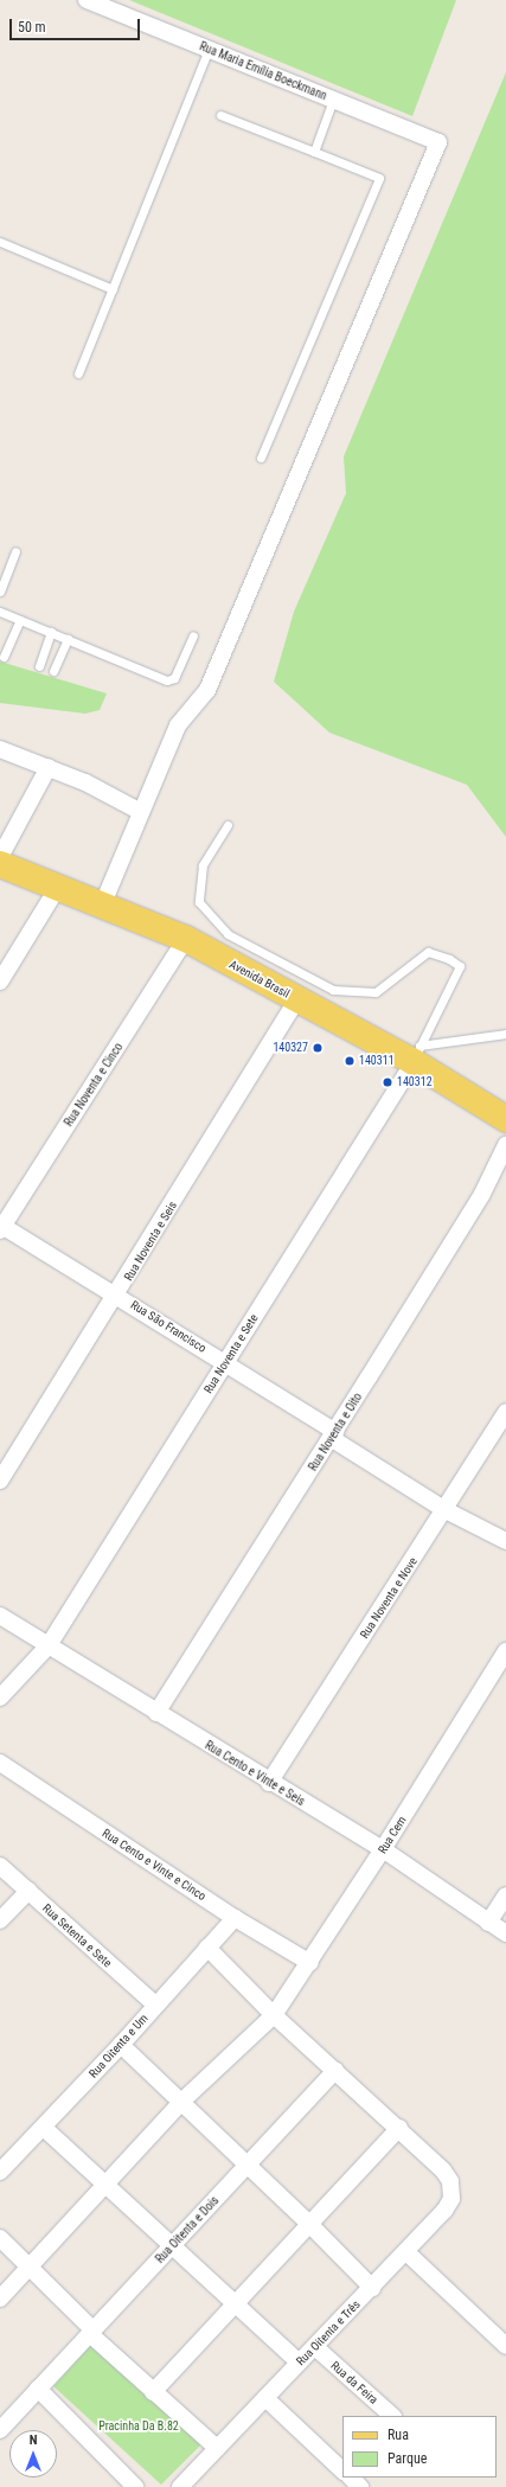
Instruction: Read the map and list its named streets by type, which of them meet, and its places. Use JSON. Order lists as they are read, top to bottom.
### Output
{
  "streets": {
    "main road": ["Avenida Brasil"],
    "street": [
      "Rua Maria Emília Boeckmann",
      "Rua Noventa e Cinco",
      "Rua Noventa e Seis",
      "Rua São Francisco",
      "Rua Noventa e Sete",
      "Rua Noventa e Oito",
      "Rua Noventa e Nove",
      "Rua Cento e Vinte e Seis",
      "Rua Cem",
      "Rua Cento e Vinte e Cinco",
      "Rua Setenta e Sete",
      "Rua Oitenta e Um",
      "Rua Oitenta e Dois",
      "Rua Oitenta e Três",
      "Rua da Feira"
    ]
  },
  "crossings": [
    ["Avenida Brasil", "Rua Noventa e Cinco"],
    ["Avenida Brasil", "Rua Noventa e Seis"],
    ["Avenida Brasil", "Rua Noventa e Sete"],
    ["Rua Noventa e Cinco", "Rua São Francisco"],
    ["Rua Noventa e Seis", "Rua São Francisco"],
    ["Rua São Francisco", "Rua Noventa e Sete"],
    ["Rua São Francisco", "Rua Noventa e Oito"],
    ["Rua São Francisco", "Rua Noventa e Nove"],
    ["Rua Noventa e Sete", "Rua Cento e Vinte e Seis"],
    ["Rua Noventa e Oito", "Rua Cento e Vinte e Seis"],
    ["Rua Noventa e Nove", "Rua Cento e Vinte e Seis"],
    ["Rua Cento e Vinte e Seis", "Rua Cem"],
    ["Rua Cem", "Rua Cento e Vinte e Cinco"],
    ["Rua Cento e Vinte e Cinco", "Rua Oitenta e Um"],
    ["Rua Setenta e Sete", "Rua Oitenta e Um"],
    ["Rua Oitenta e Três", "Rua da Feira"]
  ],
  "parks": ["Pracinha Da B.82"],
  "places": ["140327", "140311", "140312"],
  "legend": ["Rua", "Parque"],
  "scale_bar": "50 m",
  "north": "top"
}
